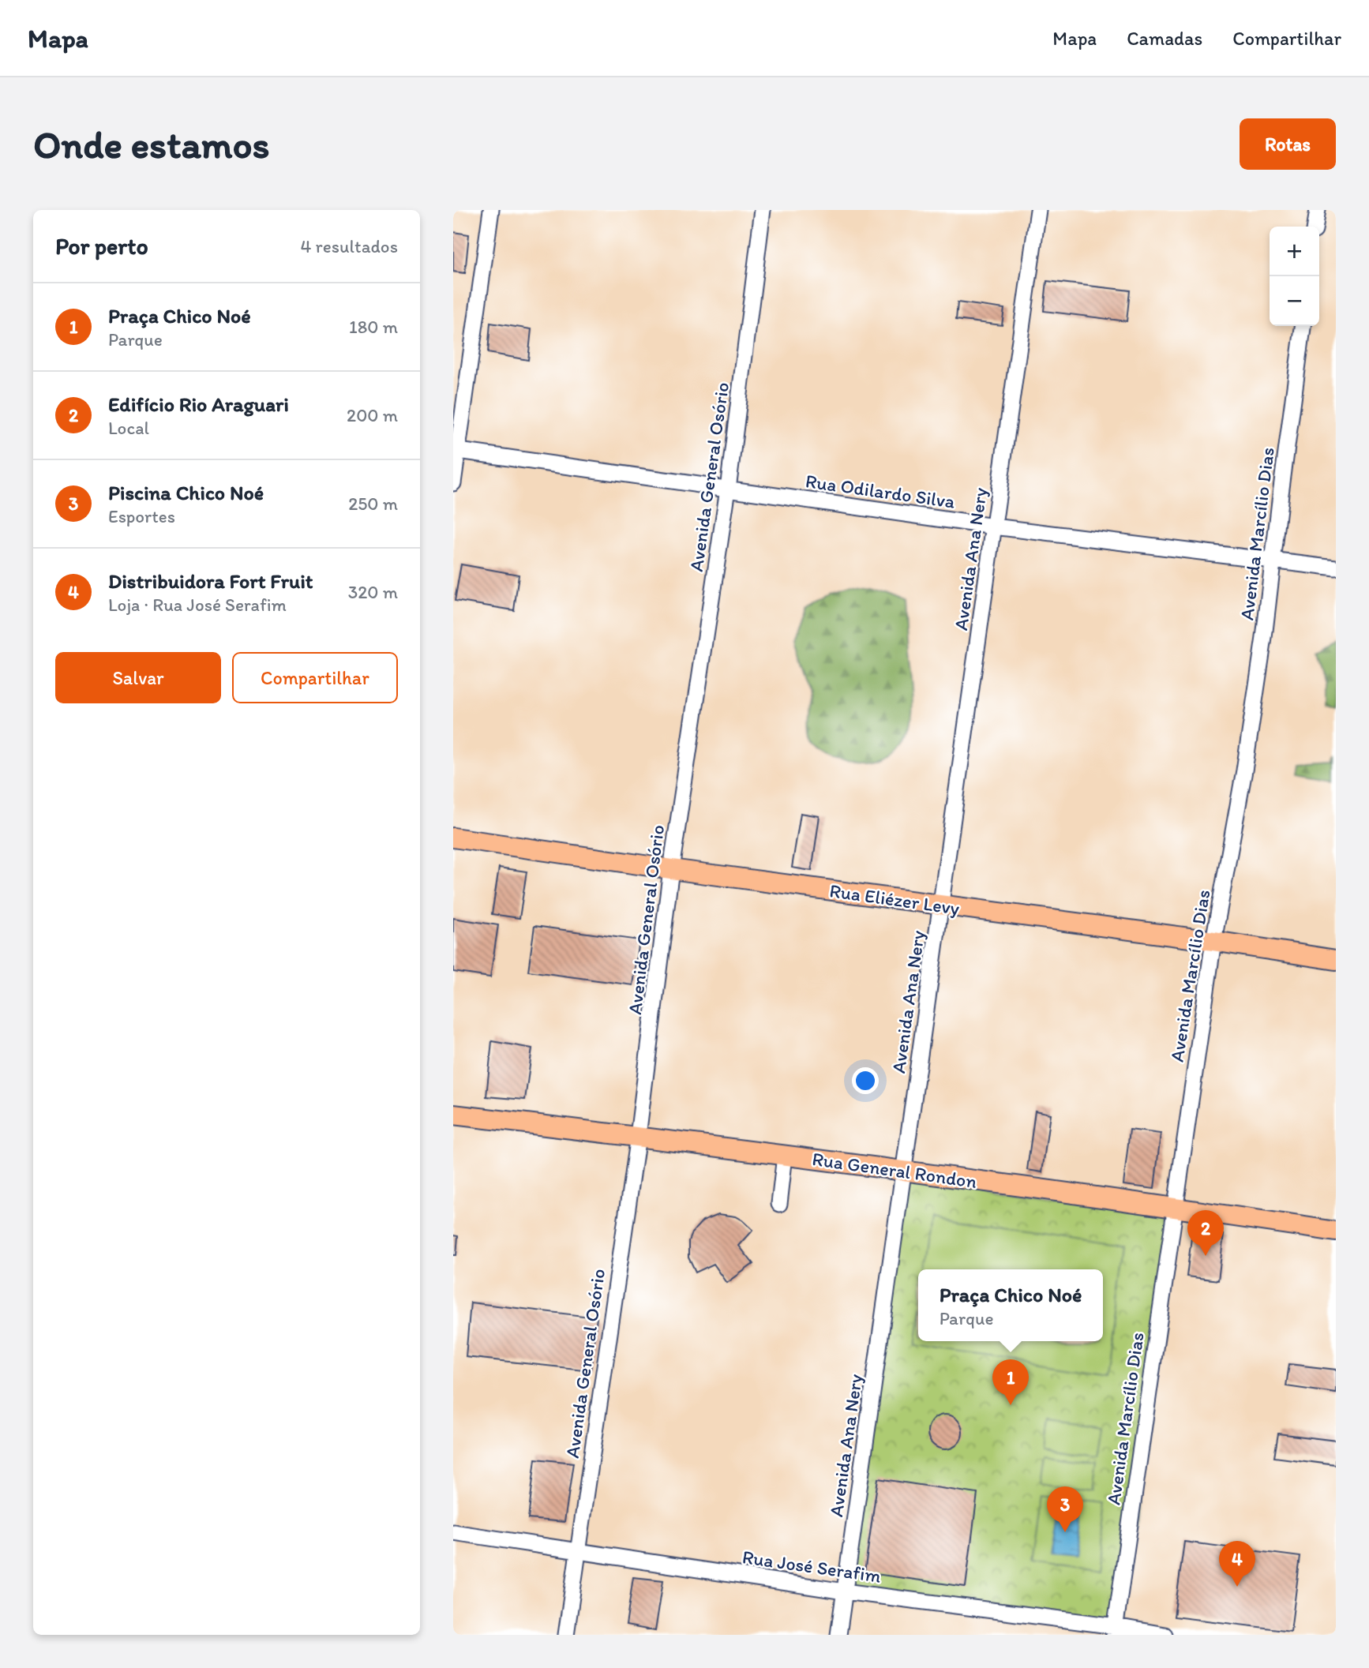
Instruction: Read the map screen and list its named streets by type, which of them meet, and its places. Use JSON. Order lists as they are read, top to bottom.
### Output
{
  "streets": {
    "main road": ["Rua Eliézer Levy", "Rua General Rondon"],
    "street": [
      "Avenida General Osório",
      "Rua Odilardo Silva",
      "Avenida Marcílio Dias",
      "Avenida Ana Nery",
      "Rua José Serafim"
    ]
  },
  "crossings": [
    ["Avenida General Osório", "Rua Odilardo Silva"],
    ["Avenida General Osório", "Rua Eliézer Levy"],
    ["Avenida General Osório", "Rua General Rondon"],
    ["Avenida General Osório", "Rua José Serafim"],
    ["Rua Odilardo Silva", "Avenida Marcílio Dias"],
    ["Rua Odilardo Silva", "Avenida Ana Nery"],
    ["Avenida Marcílio Dias", "Rua Eliézer Levy"],
    ["Avenida Marcílio Dias", "Rua General Rondon"],
    ["Avenida Marcílio Dias", "Rua José Serafim"],
    ["Avenida Ana Nery", "Rua Eliézer Levy"],
    ["Avenida Ana Nery", "Rua General Rondon"],
    ["Avenida Ana Nery", "Rua José Serafim"]
  ],
  "page": {
    "header": "Mapa",
    "nav": ["Mapa", "Camadas", "Compartilhar"],
    "buttons": [
      "Rotas",
      ["Salvar", "Compartilhar"]
    ],
    "title": "Onde estamos",
    "heading": ["Por perto", "4 resultados"],
    "map_buttons": ["+", "−"],
    "list": [
      {
        "mark": "1",
        "name": "Praça Chico Noé",
        "note": "Parque",
        "value": "180 m"
      },
      {
        "mark": "2",
        "name": "Edifício Rio Araguari",
        "note": "Local",
        "value": "200 m"
      },
      {
        "mark": "3",
        "name": "Piscina Chico Noé",
        "note": "Esportes",
        "value": "250 m"
      },
      {
        "mark": "4",
        "name": "Distribuidora Fort Fruit",
        "note": "Loja · Rua José Serafim",
        "value": "320 m"
      }
    ],
    "pins": [
      "2",
      "1",
      "3",
      "4"
    ],
    "popup": ["Praça Chico Noé", "Parque"]
  }
}
